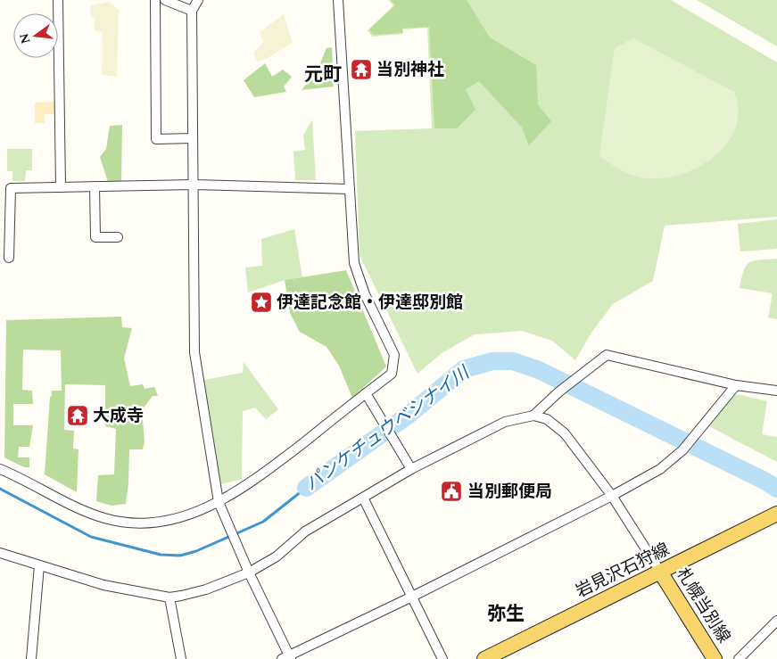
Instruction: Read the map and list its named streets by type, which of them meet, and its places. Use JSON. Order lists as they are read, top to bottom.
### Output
{
  "streets": {
    "main road": ["岩見沢石狩線", "札幌当別線"]
  },
  "crossings": [
    ["岩見沢石狩線", "札幌当別線"]
  ],
  "districts": ["元町", "弥生"],
  "water": ["パンケチュウベシナイ川"],
  "places": {
    "temple": ["当別神社", "大成寺"],
    "place": ["伊達記念館・伊達邸別館"],
    "public building": ["当別郵便局"]
  },
  "north": "left"
}
